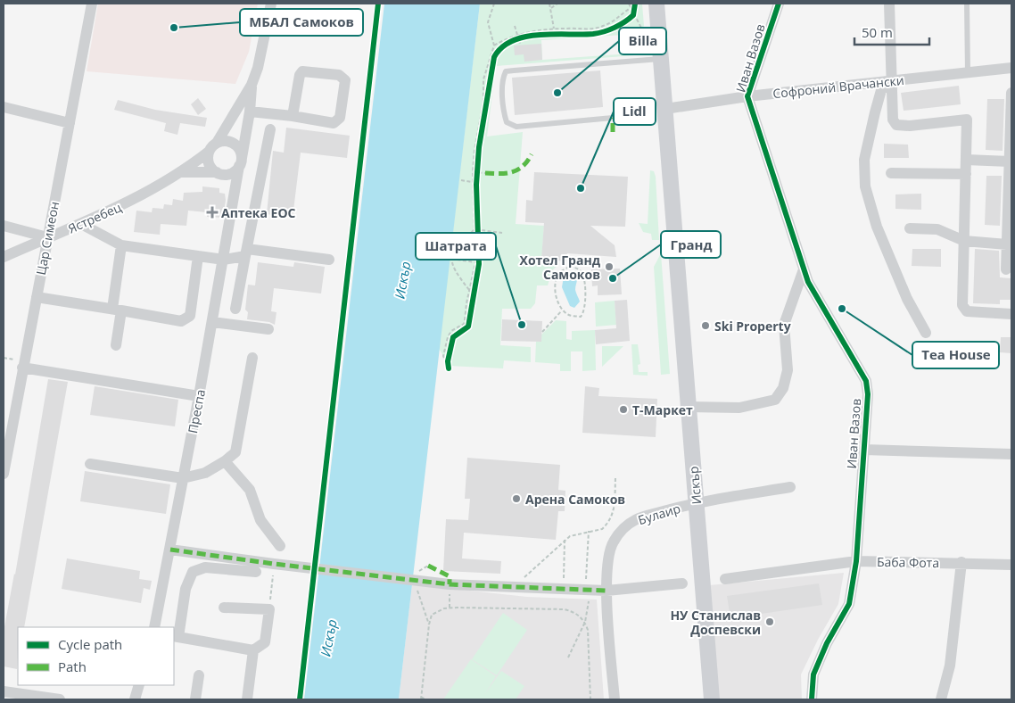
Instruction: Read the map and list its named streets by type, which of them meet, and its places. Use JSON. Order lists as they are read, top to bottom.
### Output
{
  "streets": {
    "main road": ["Искър"],
    "street": [
      "Иван Вазов",
      "Софроний Врачански",
      "Ястребец",
      "Цар Симеон",
      "Преспа",
      "Булаир",
      "Баба Фота"
    ]
  },
  "crossings": [
    ["Иван Вазов", "Софроний Врачански"],
    ["Иван Вазов", "Баба Фота"],
    ["Софроний Врачански", "Искър"],
    ["Ястребец", "Цар Симеон"],
    ["Ястребец", "Преспа"],
    ["Искър", "Булаир"]
  ],
  "water": ["Искър"],
  "places": {
    "other": [
      "МБАЛ Самоков",
      "Billa",
      "Lidl",
      "Хотел Гранд Самоков",
      "Гранд",
      "Tea House",
      "Шатрата",
      "Ski Property",
      "Т-Маркет",
      "Арена Самоков",
      "НУ Станислав Доспевски"
    ],
    "health": ["Аптека ЕОС"]
  },
  "legend": ["Cycle path", "Path"],
  "scale_bar": "50 m"
}
